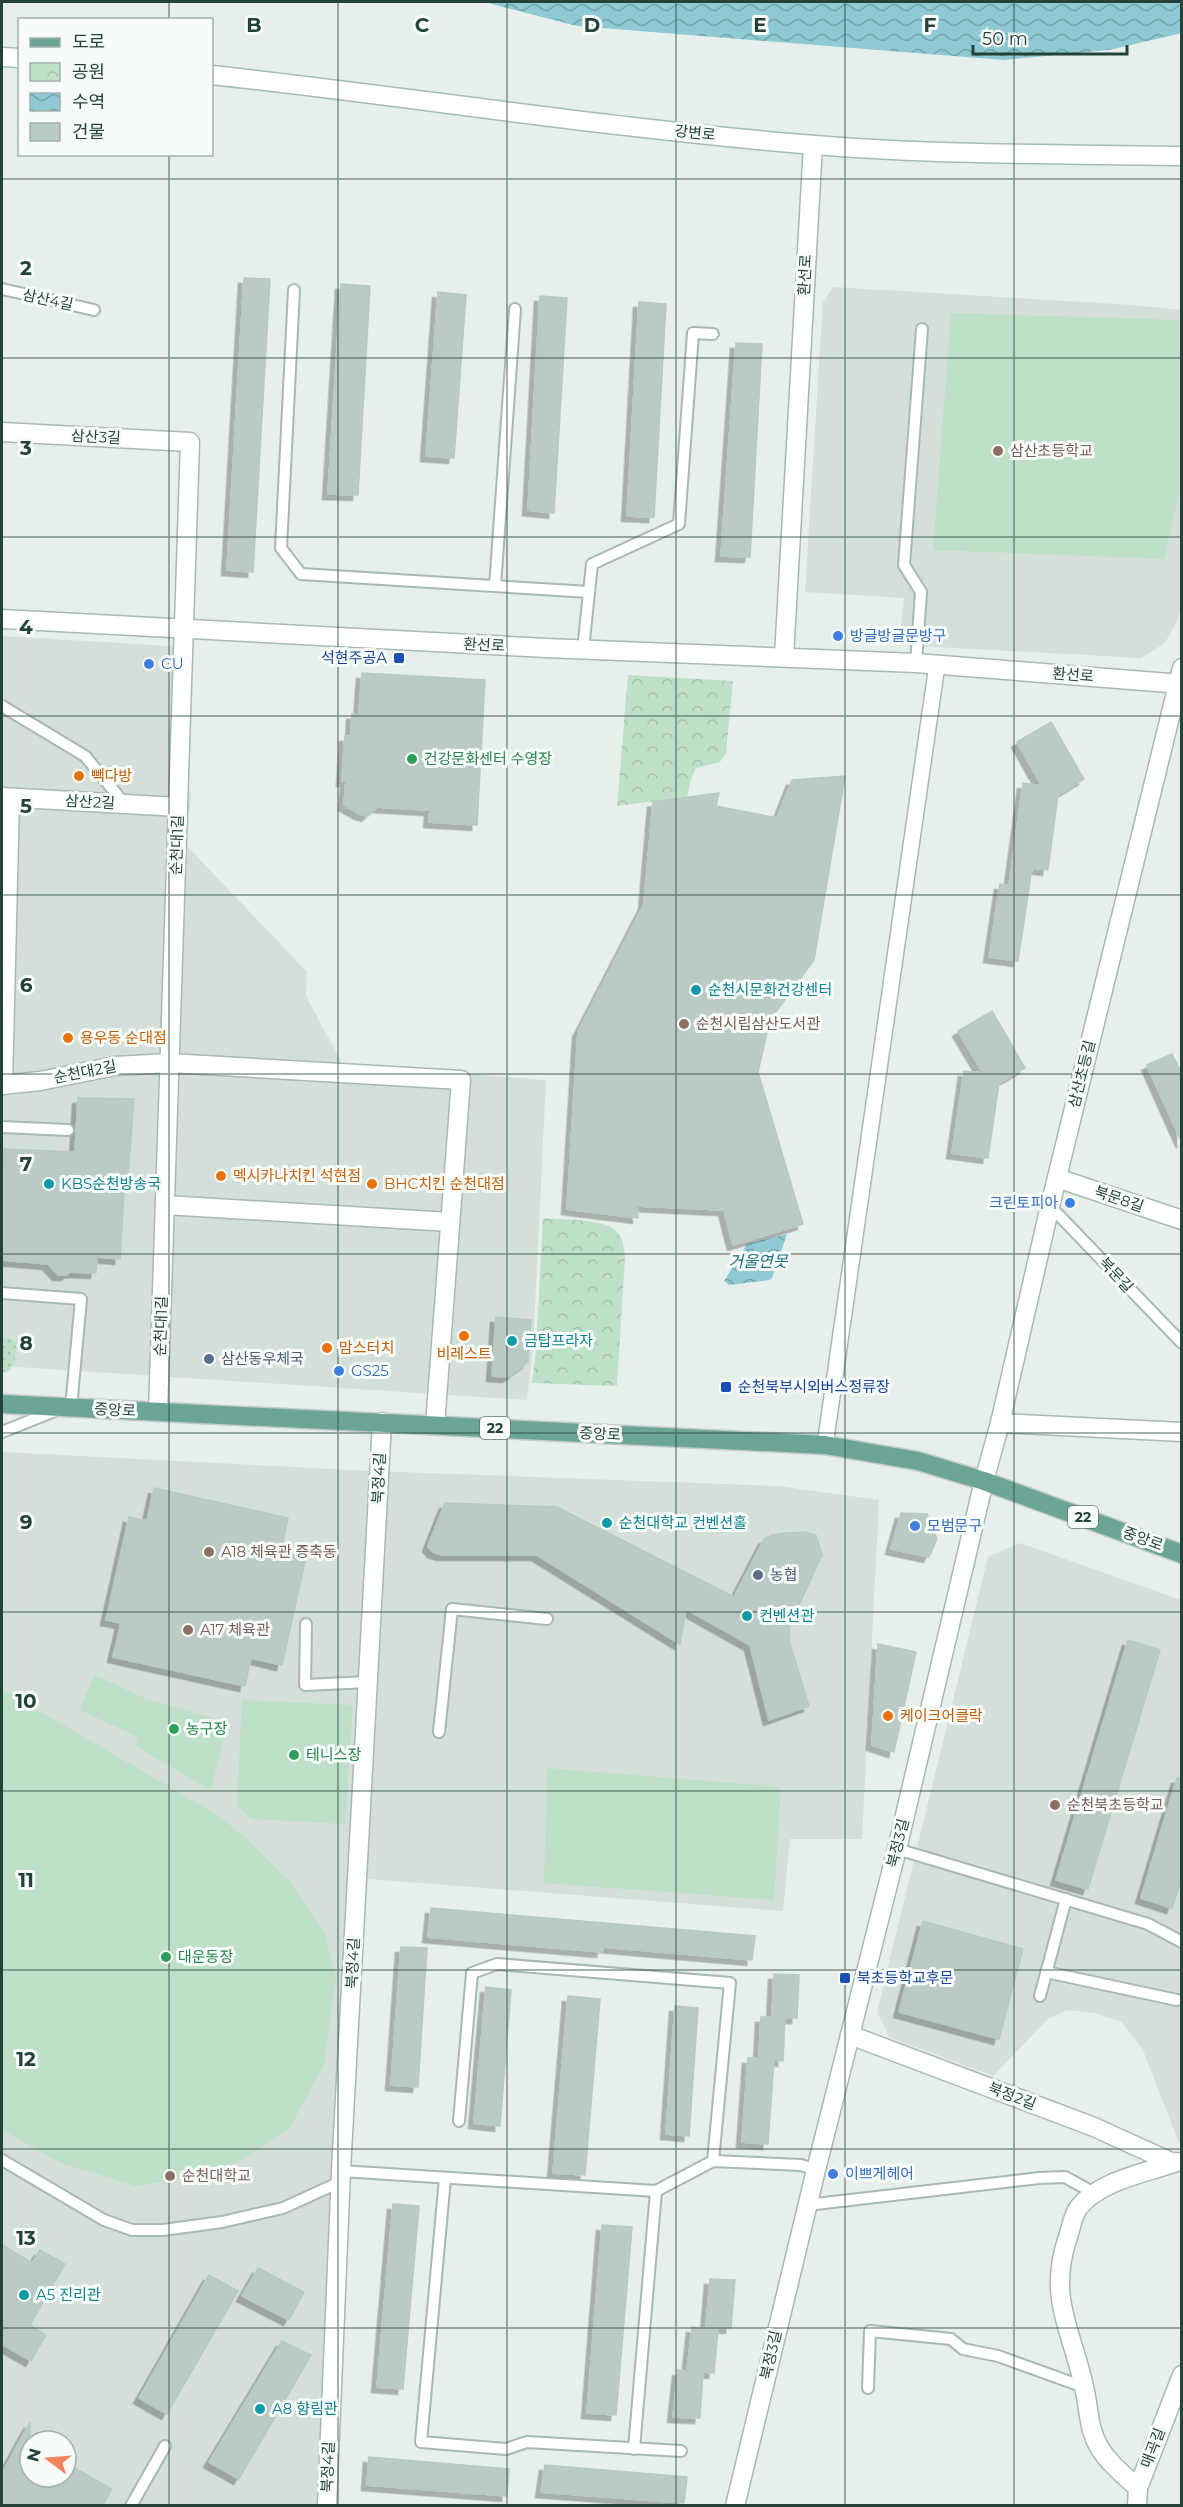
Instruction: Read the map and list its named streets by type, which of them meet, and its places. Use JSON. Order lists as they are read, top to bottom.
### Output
{
  "streets": {
    "main road": ["중앙로", "22"],
    "street": [
      "강변로",
      "환선로",
      "삼산3길",
      "삼산2길",
      "순천대1길",
      "순천대2길",
      "삼산초등길",
      "북문8길",
      "북정4길",
      "북정3길",
      "북정2길",
      "매곡길"
    ],
    "lane": ["삼산4길", "북문길"]
  },
  "crossings": [
    ["강변로", "환선로"],
    ["환선로", "삼산3길"],
    ["환선로", "순천대1길"],
    ["환선로", "삼산초등길"],
    ["삼산3길", "순천대1길"],
    ["삼산2길", "순천대1길"],
    ["순천대1길", "순천대2길"],
    ["순천대1길", "중앙로"],
    ["삼산초등길", "북문8길"],
    ["삼산초등길", "북문길"],
    ["삼산초등길", "중앙로"],
    ["삼산초등길", "북정3길"],
    ["중앙로", "북정4길"],
    ["중앙로", "북정3길"],
    ["북정3길", "북정2길"],
    ["북정2길", "매곡길"]
  ],
  "water": ["거울연못"],
  "places": {
    "other": [
      "삼산초등학교",
      "방글방글문방구",
      "CU",
      "건강문화센터 수영장",
      "빽다방",
      "순천시문화건강센터",
      "순천시립삼산도서관",
      "용우동 순대점",
      "멕시카나치킨 석현점",
      "KBS순천방송국",
      "BHC치킨 순천대점",
      "크린토피아",
      "비레스트",
      "금탑프라자",
      "맘스터치",
      "삼산동우체국",
      "GS25",
      "순천대학교 컨벤션홀",
      "모범문구",
      "A18 체육관 증축동",
      "농협",
      "컨벤션관",
      "A17 체육관",
      "케이크어클락",
      "농구장",
      "테니스장",
      "순천북초등학교",
      "대운동장",
      "이쁘게헤어",
      "순천대학교",
      "A5 진리관",
      "A8 향림관"
    ],
    "transit": ["석현주공A", "순천북부시외버스정류장", "북초등학교후문"]
  },
  "legend": [
    "도로",
    "공원",
    "수역",
    "건물"
  ],
  "scale_bar": "50 m",
  "north": "left",
  "grid": {
    "columns": [
      "B",
      "C",
      "D",
      "E",
      "F"
    ],
    "rows": [
      "2",
      "3",
      "4",
      "5",
      "6",
      "7",
      "8",
      "9",
      "10",
      "11",
      "12",
      "13"
    ]
  }
}
